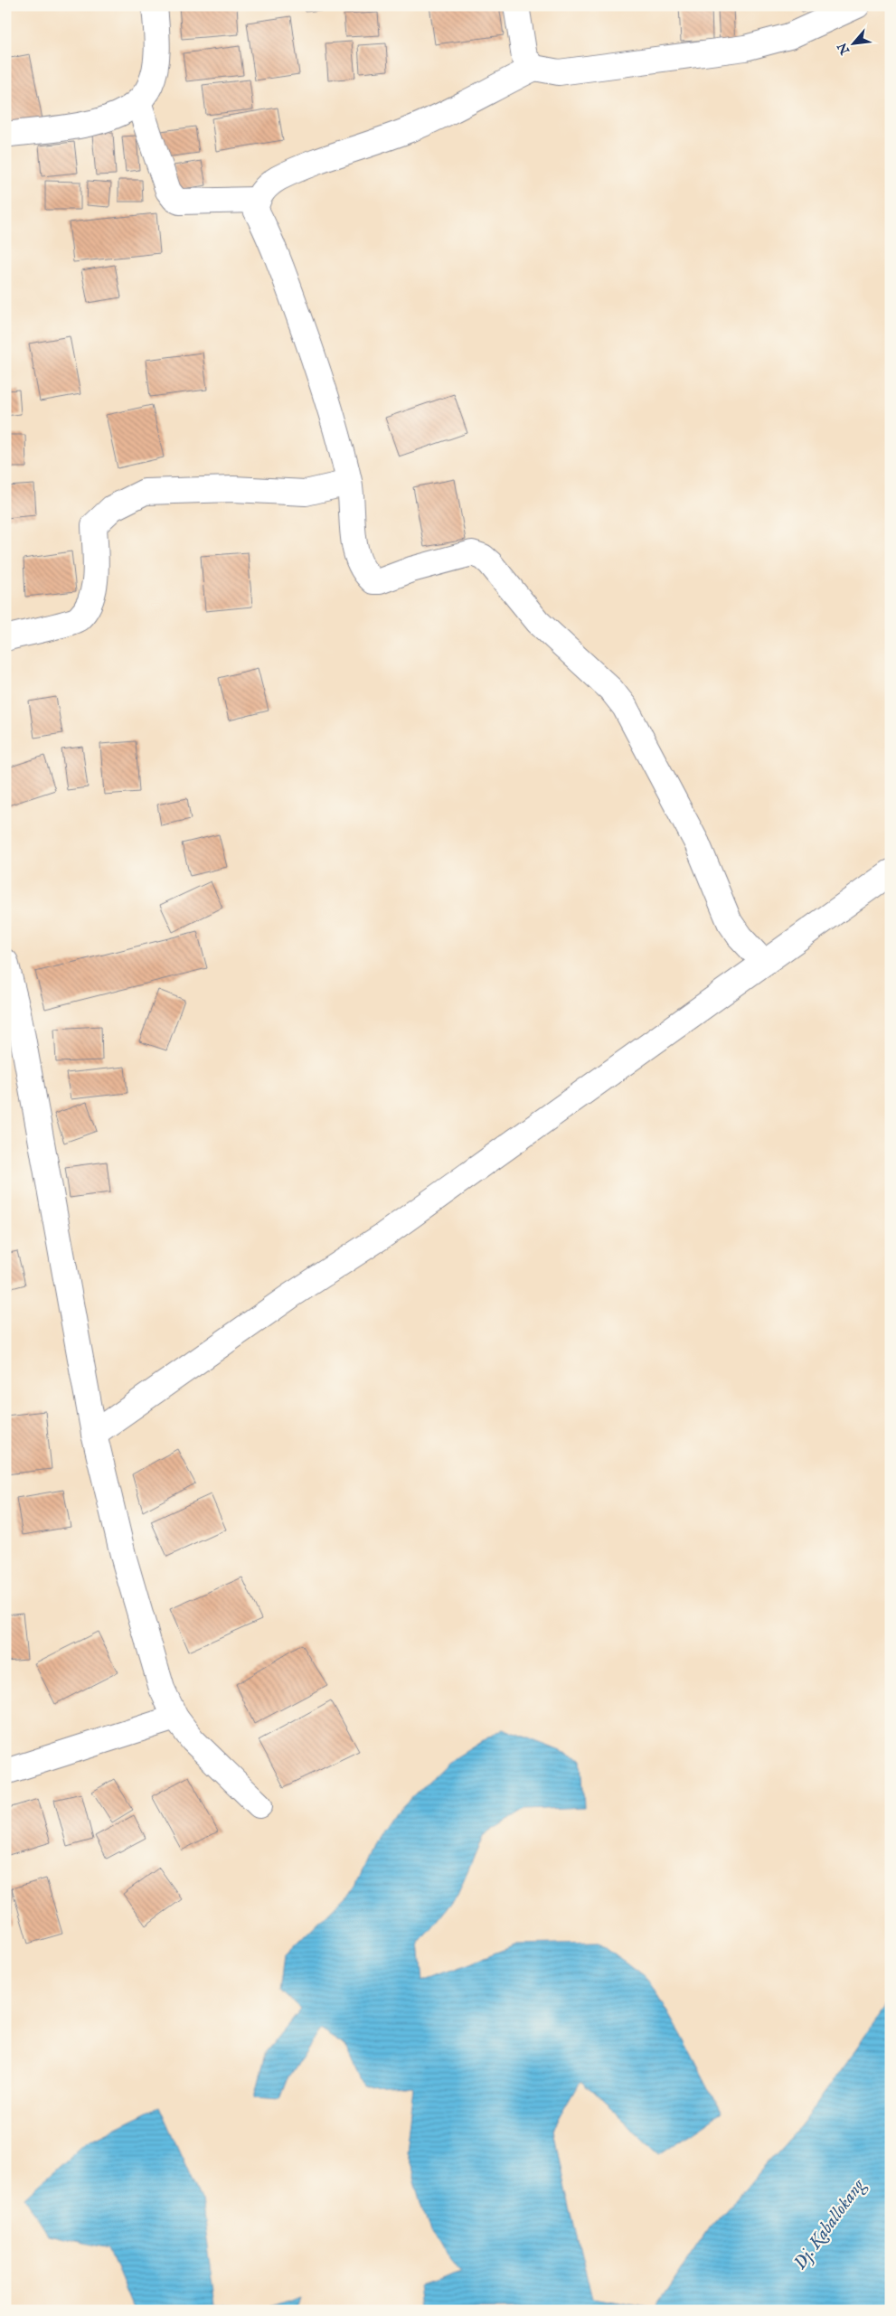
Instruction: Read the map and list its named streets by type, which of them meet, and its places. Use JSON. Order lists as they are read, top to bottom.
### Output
{
  "water": ["Dj. Kaballokang"],
  "north": "bottom left"
}
